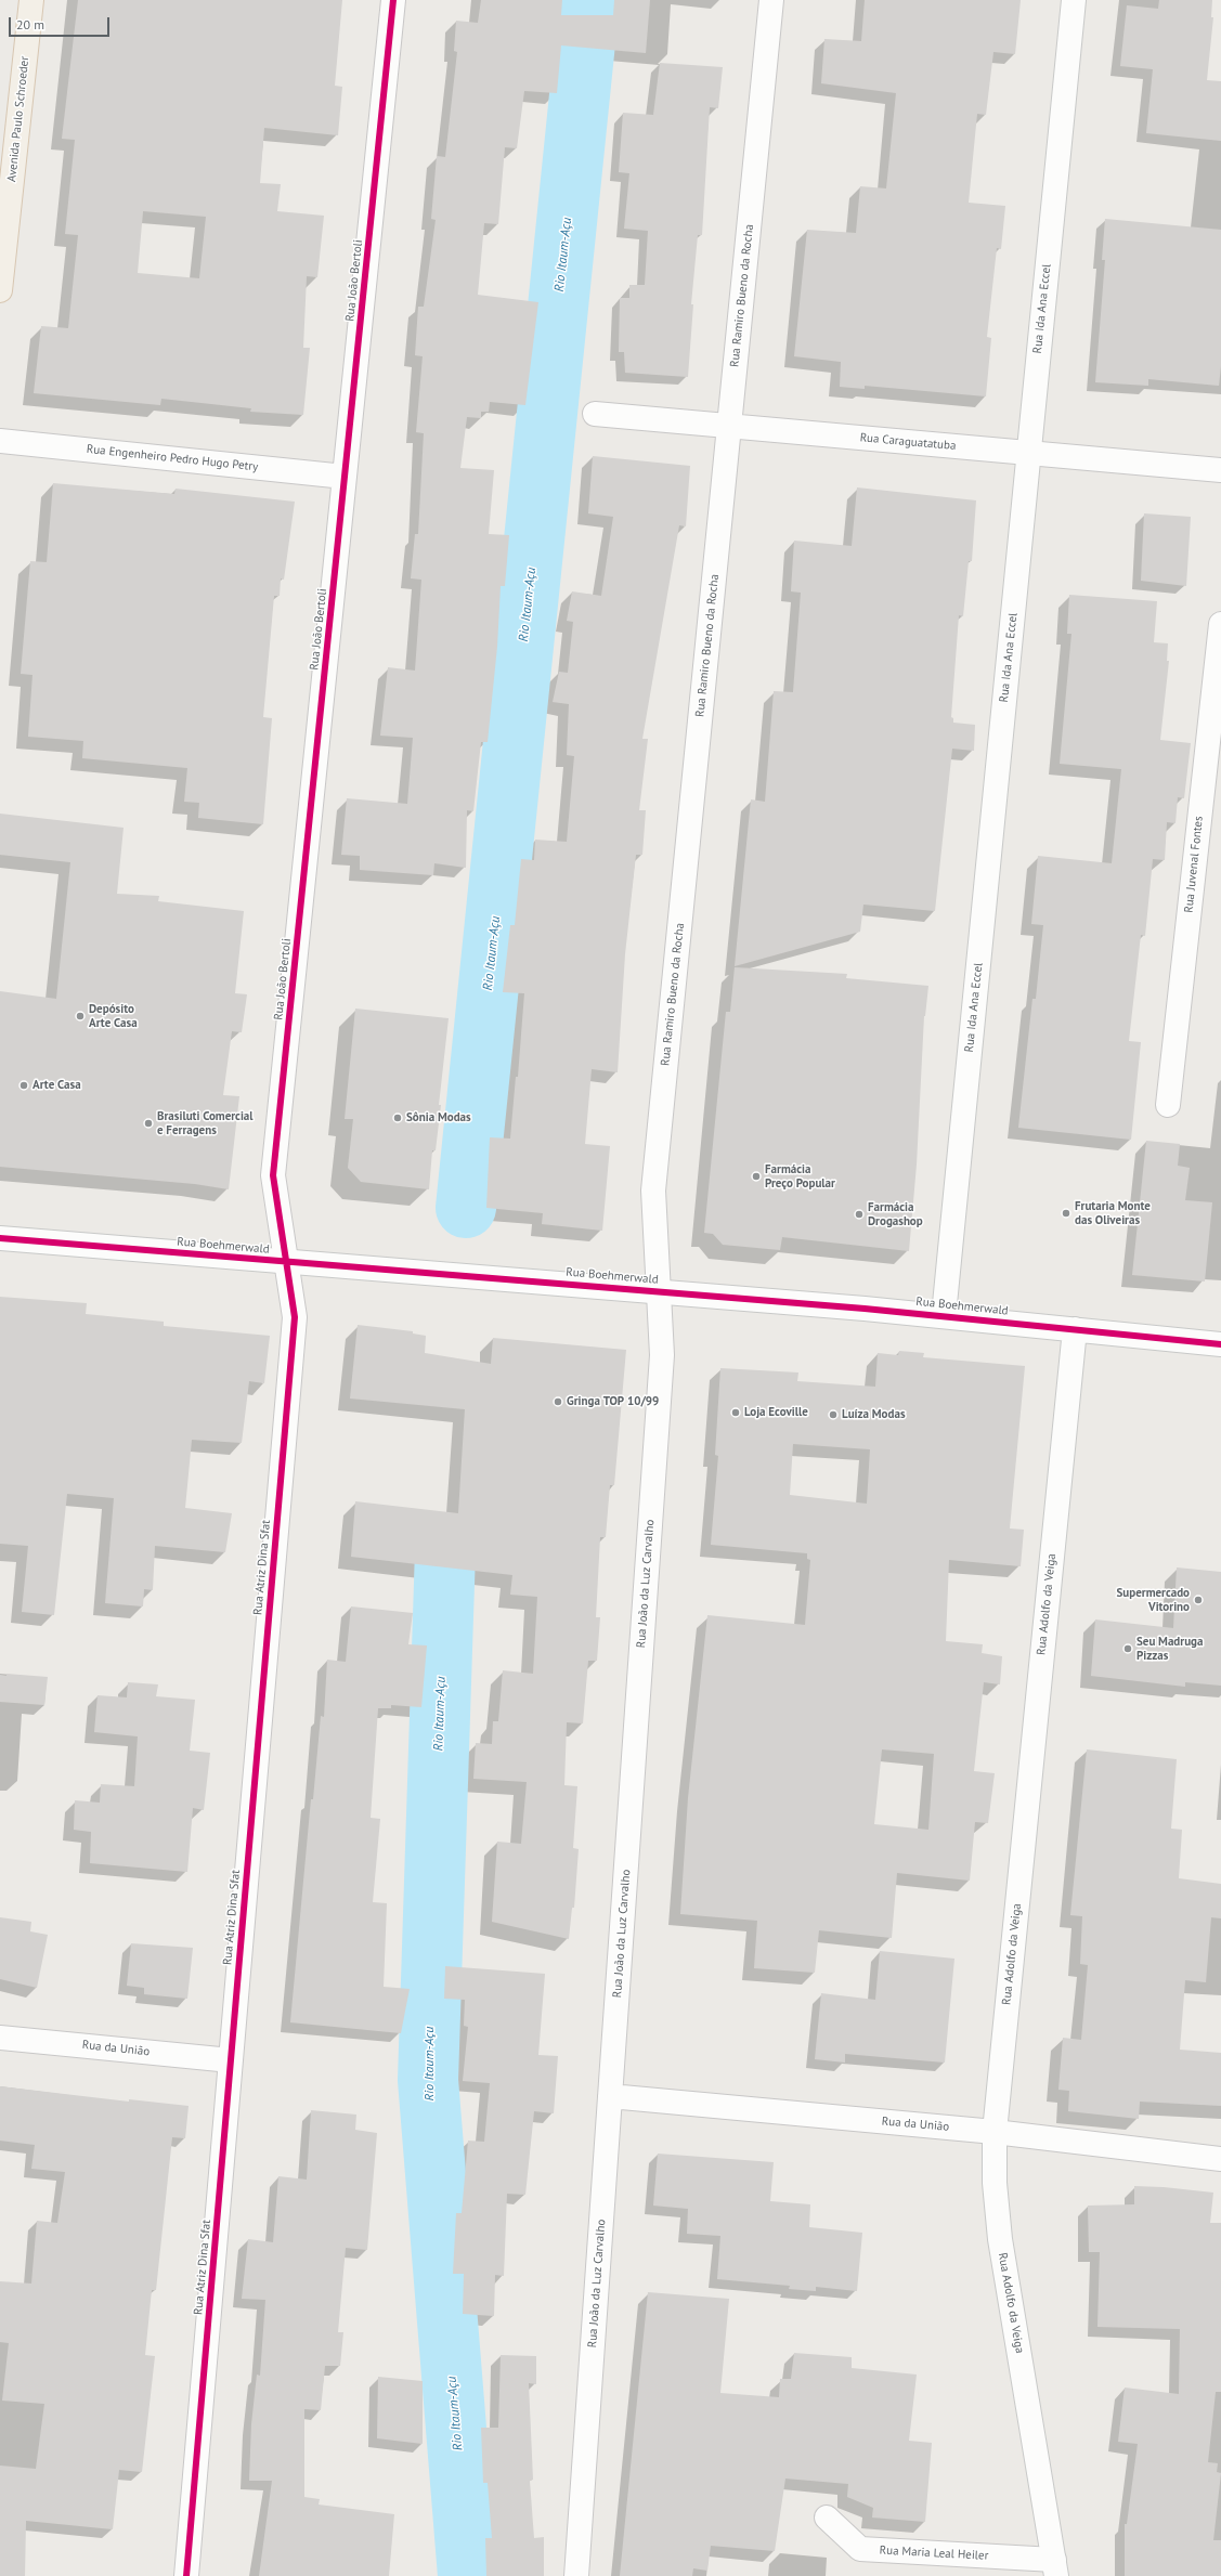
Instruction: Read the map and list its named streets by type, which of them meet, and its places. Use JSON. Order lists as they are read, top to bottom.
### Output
{
  "streets": {
    "main road": ["Avenida Paulo Schroeder"],
    "street": [
      "Rua João Bertoli",
      "Rua Ramiro Bueno da Rocha",
      "Rua Ida Ana Eccel",
      "Rua Caraguatatuba",
      "Rua Engenheiro Pedro Hugo Petry",
      "Rua Juvenal Fontes",
      "Rua Boehmerwald",
      "Rua Atriz Dina Sfat",
      "Rua João da Luz Carvalho",
      "Rua Adolfo da Veiga",
      "Rua da União",
      "Rua Maria Leal Heiler"
    ]
  },
  "crossings": [
    ["Rua João Bertoli", "Rua Engenheiro Pedro Hugo Petry"],
    ["Rua João Bertoli", "Rua Boehmerwald"],
    ["Rua João Bertoli", "Rua Atriz Dina Sfat"],
    ["Rua Ramiro Bueno da Rocha", "Rua Caraguatatuba"],
    ["Rua Ramiro Bueno da Rocha", "Rua Boehmerwald"],
    ["Rua Ramiro Bueno da Rocha", "Rua João da Luz Carvalho"],
    ["Rua Ida Ana Eccel", "Rua Caraguatatuba"],
    ["Rua Ida Ana Eccel", "Rua Boehmerwald"],
    ["Rua Boehmerwald", "Rua Atriz Dina Sfat"],
    ["Rua Boehmerwald", "Rua João da Luz Carvalho"],
    ["Rua Boehmerwald", "Rua Adolfo da Veiga"],
    ["Rua Atriz Dina Sfat", "Rua da União"],
    ["Rua João da Luz Carvalho", "Rua da União"],
    ["Rua Adolfo da Veiga", "Rua da União"],
    ["Rua Adolfo da Veiga", "Rua Maria Leal Heiler"]
  ],
  "water": ["Rio Itaum-Açu"],
  "places": [
    "Depósito Arte Casa",
    "Arte Casa",
    "Sônia Modas",
    "Brasiluti Comercial e Ferragens",
    "Farmácia Preço Popular",
    "Frutaria Monte das Oliveiras",
    "Farmácia Drogashop",
    "Gringa TOP 10/99",
    "Loja Ecoville",
    "Luíza Modas",
    "Supermercado Vitorino",
    "Seu Madruga Pizzas"
  ],
  "scale_bar": "20 m"
}
